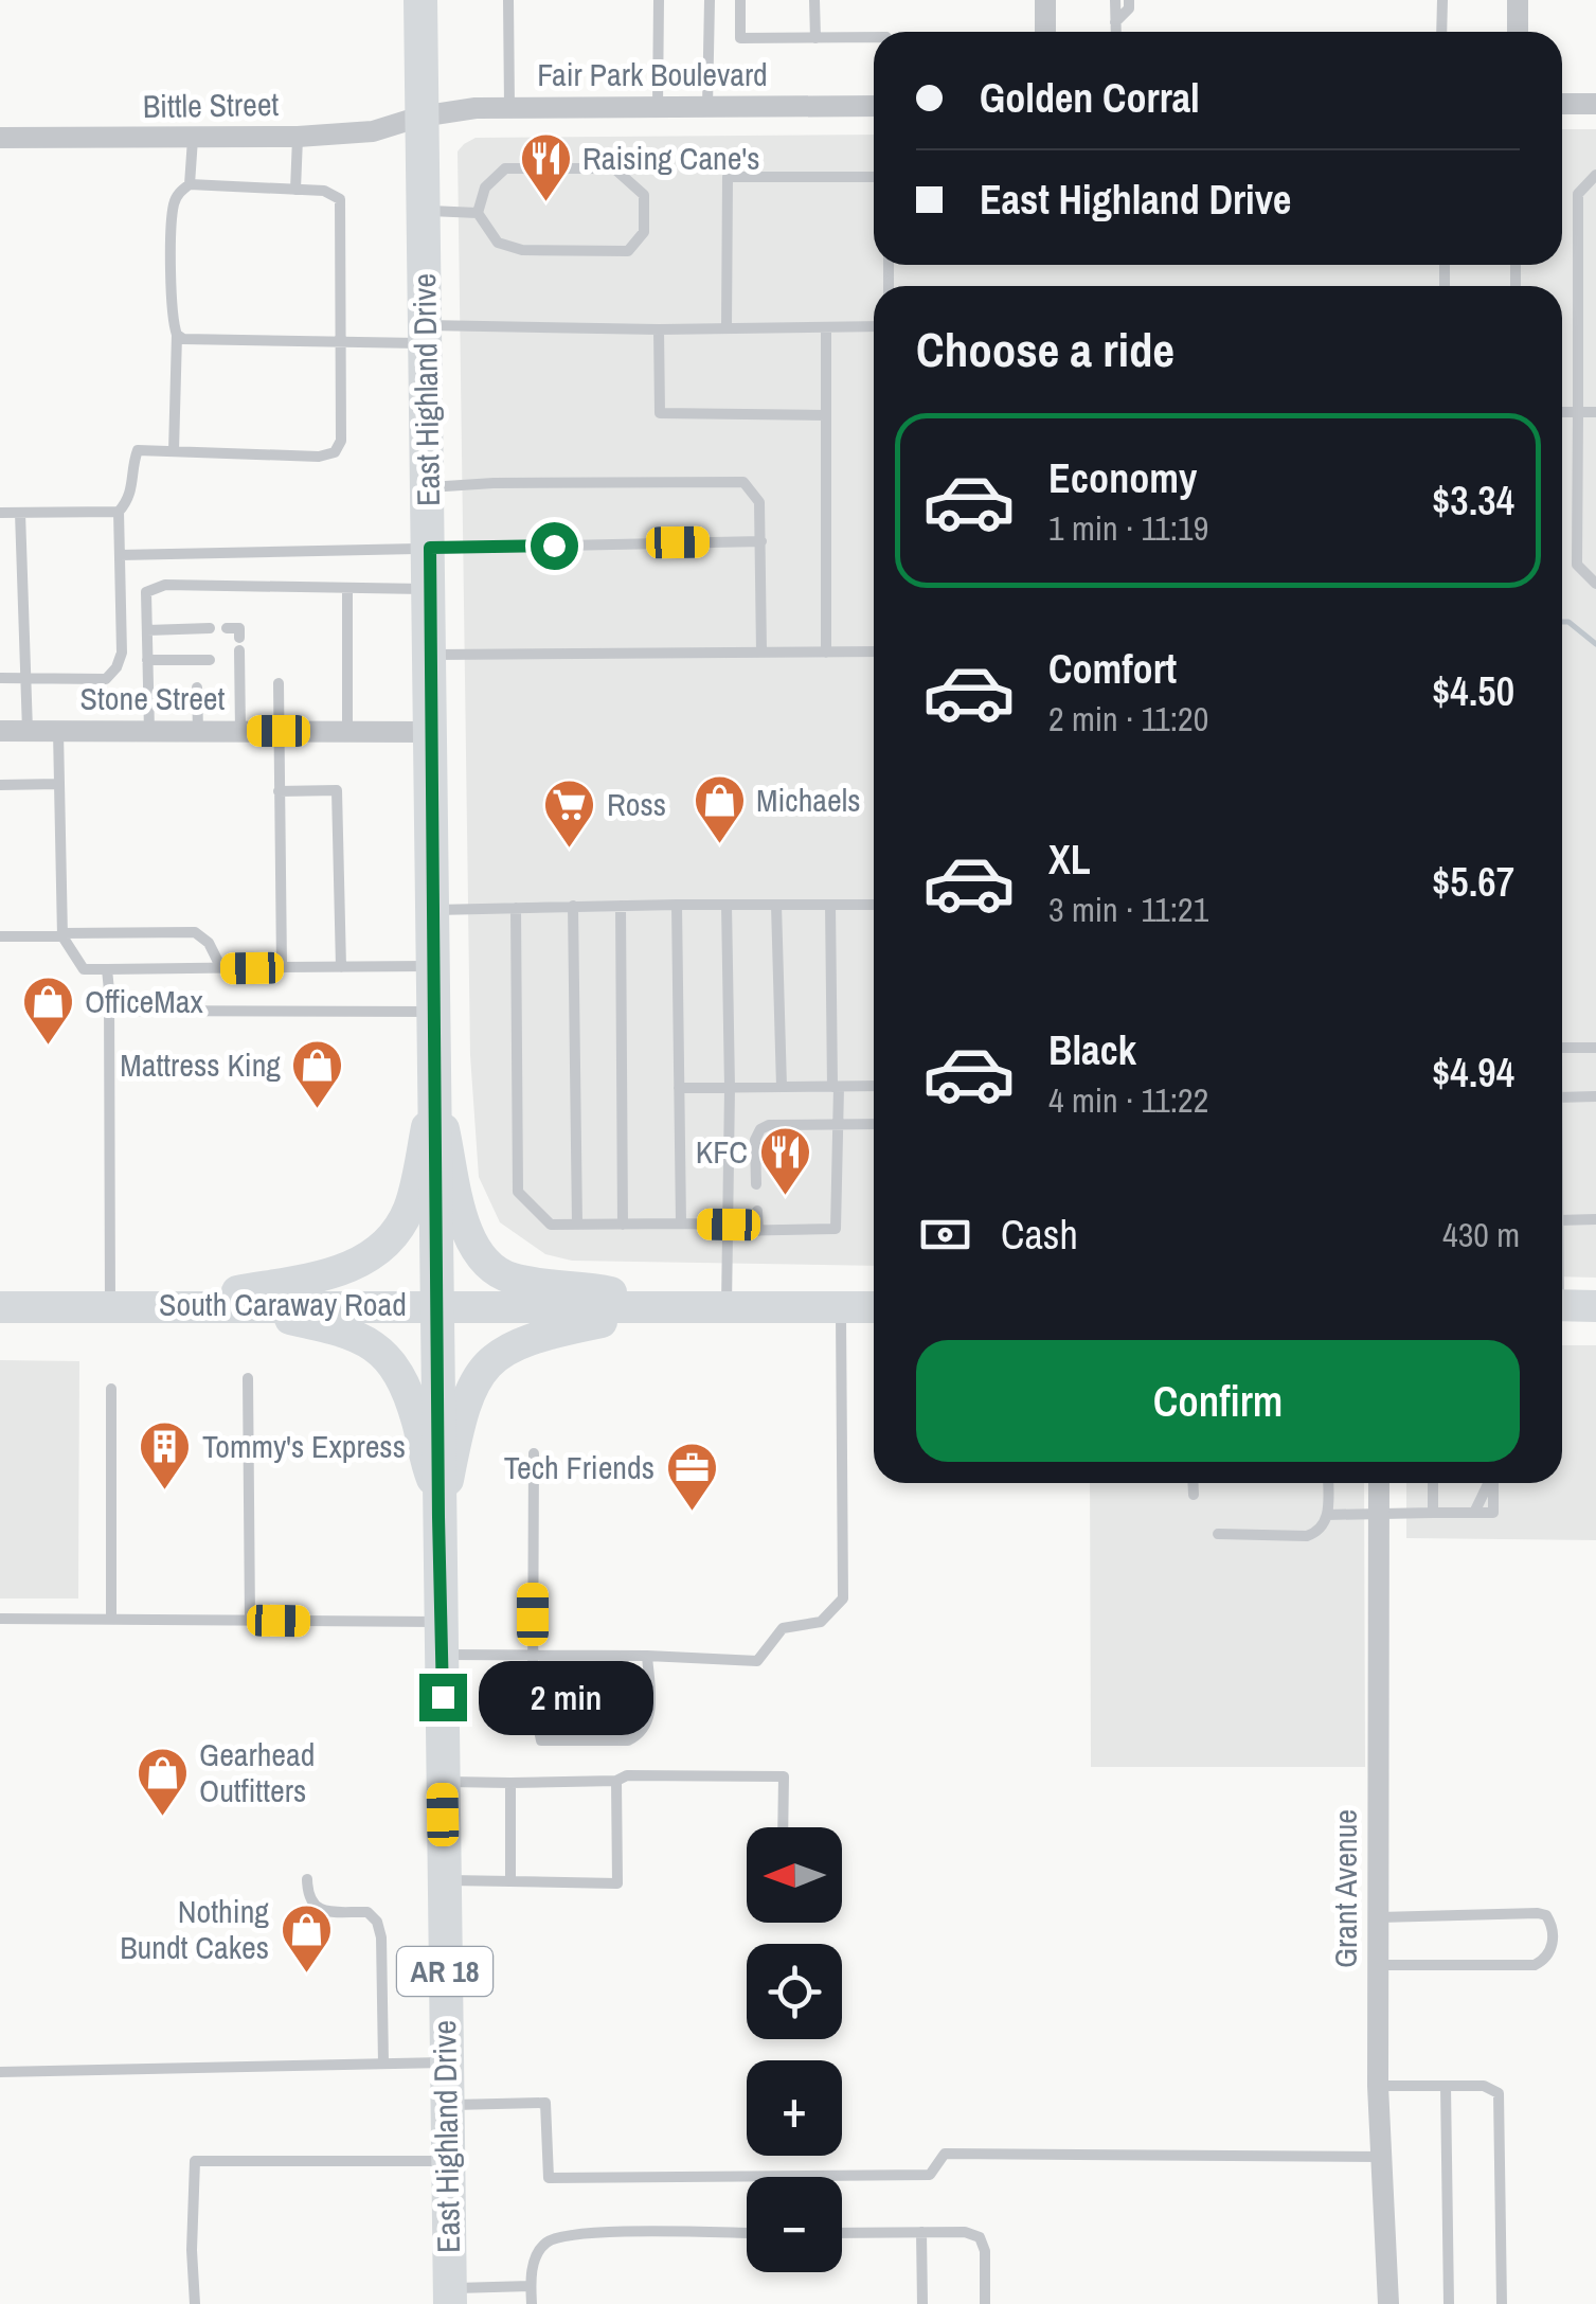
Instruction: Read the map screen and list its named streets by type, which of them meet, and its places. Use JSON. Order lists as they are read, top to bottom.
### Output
{
  "streets": {
    "main road": ["East Highland Drive", "South Caraway Road", "AR 18"],
    "street": [
      "Fair Park Boulevard",
      "Bittle Street",
      "Stone Street",
      "Grant Avenue"
    ]
  },
  "crossings": [
    ["Fair Park Boulevard", "Bittle Street"],
    ["Fair Park Boulevard", "East Highland Drive"],
    ["Bittle Street", "East Highland Drive"],
    ["East Highland Drive", "Stone Street"],
    ["East Highland Drive", "South Caraway Road"]
  ],
  "places": {
    "restaurant": ["Raising Cane's", "KFC"],
    "shop": [
      "Michaels",
      "OfficeMax",
      "Mattress King",
      "Gearhead Outfitters",
      "Nothing Bundt Cakes"
    ],
    "supermarket": ["Ross"],
    "building": ["Tommy's Express"],
    "office": ["Tech Friends"]
  },
  "north": "left",
  "page": {
    "banner": ["Golden Corral", "East Highland Drive"],
    "heading": "Choose a ride",
    "list": [
      {
        "name": "Economy",
        "note": "1 min · 11:19",
        "value": "$3.34"
      },
      {
        "name": "Comfort",
        "note": "2 min · 11:20",
        "value": "$4.50"
      },
      {
        "name": "XL",
        "note": "3 min · 11:21",
        "value": "$5.67"
      },
      {
        "name": "Black",
        "note": "4 min · 11:22",
        "value": "$4.94"
      }
    ],
    "pay": ["Cash", "430 m"],
    "buttons": "Confirm",
    "bubble": "2 min",
    "map_buttons": ["+", "−"]
  }
}
